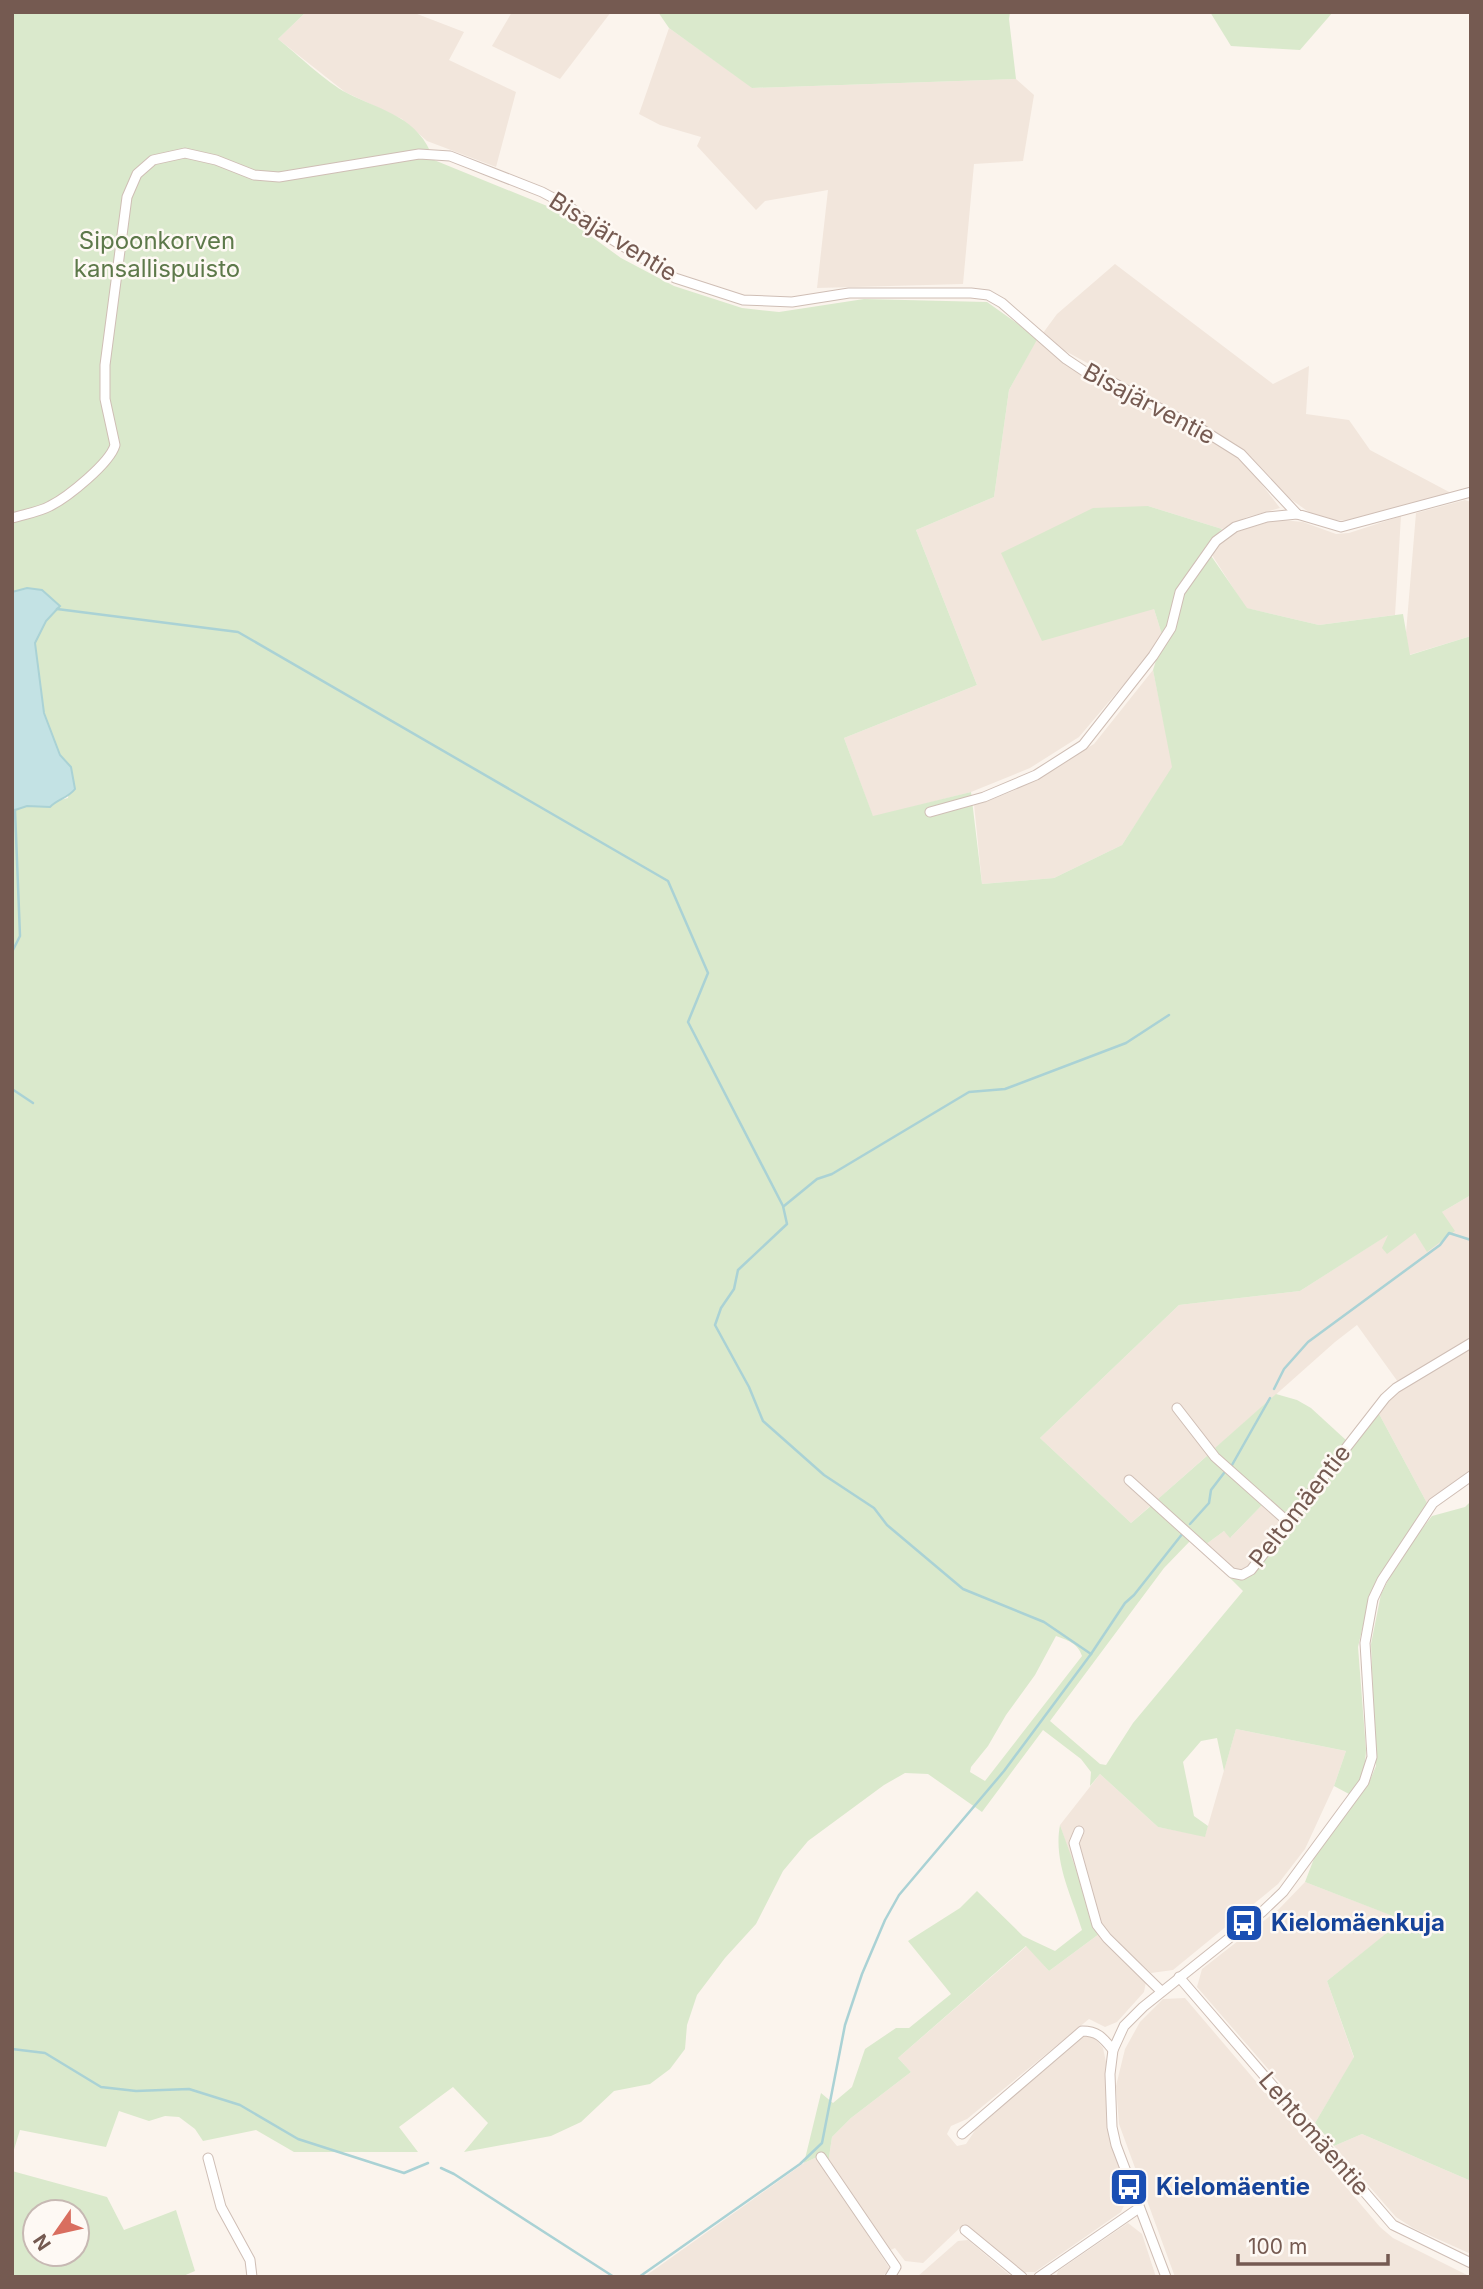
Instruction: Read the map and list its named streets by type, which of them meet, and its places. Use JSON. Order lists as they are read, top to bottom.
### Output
{
  "streets": {
    "street": ["Bisajärventie", "Peltomäentie", "Lehtomäentie"]
  },
  "parks": ["Sipoonkorven kansallispuisto"],
  "places": {
    "bus stop": ["Kielomäenkuja", "Kielomäentie"]
  },
  "scale_bar": "100 m",
  "north": "bottom left"
}
